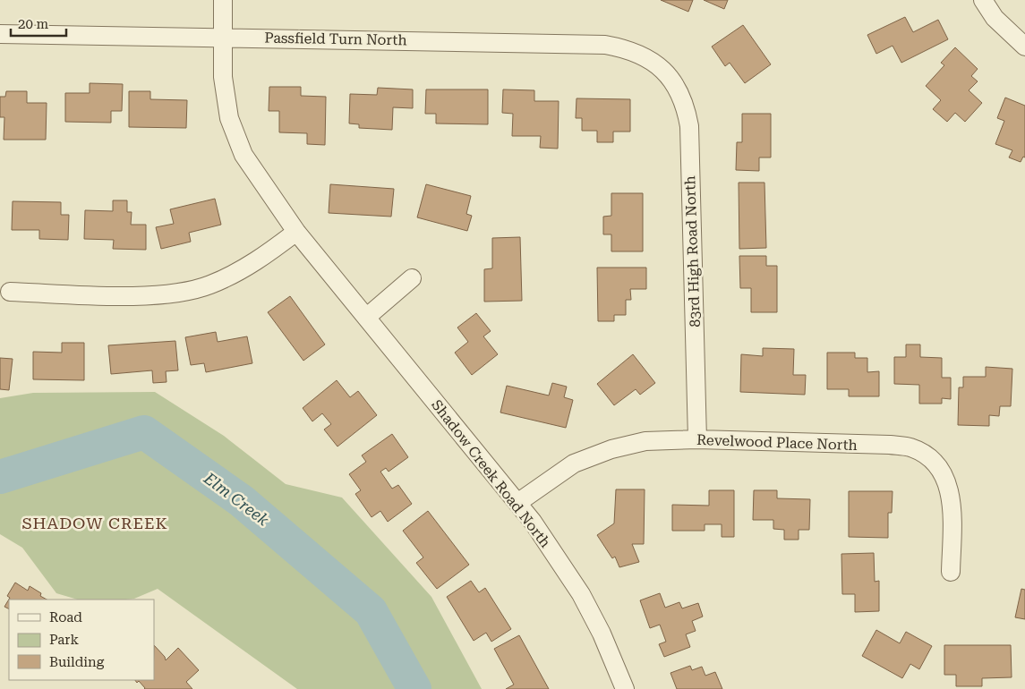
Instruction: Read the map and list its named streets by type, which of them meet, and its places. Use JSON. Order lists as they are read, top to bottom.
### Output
{
  "streets": {
    "street": [
      "Passfield Turn North",
      "83rd High Road North",
      "Revelwood Place North",
      "Shadow Creek Road North"
    ]
  },
  "crossings": [
    ["Passfield Turn North", "83rd High Road North"],
    ["Passfield Turn North", "Shadow Creek Road North"],
    ["83rd High Road North", "Revelwood Place North"],
    ["Revelwood Place North", "Shadow Creek Road North"]
  ],
  "districts": ["SHADOW CREEK"],
  "water": ["Elm Creek"],
  "legend": ["Road", "Park", "Building"],
  "scale_bar": "20 m"
}
